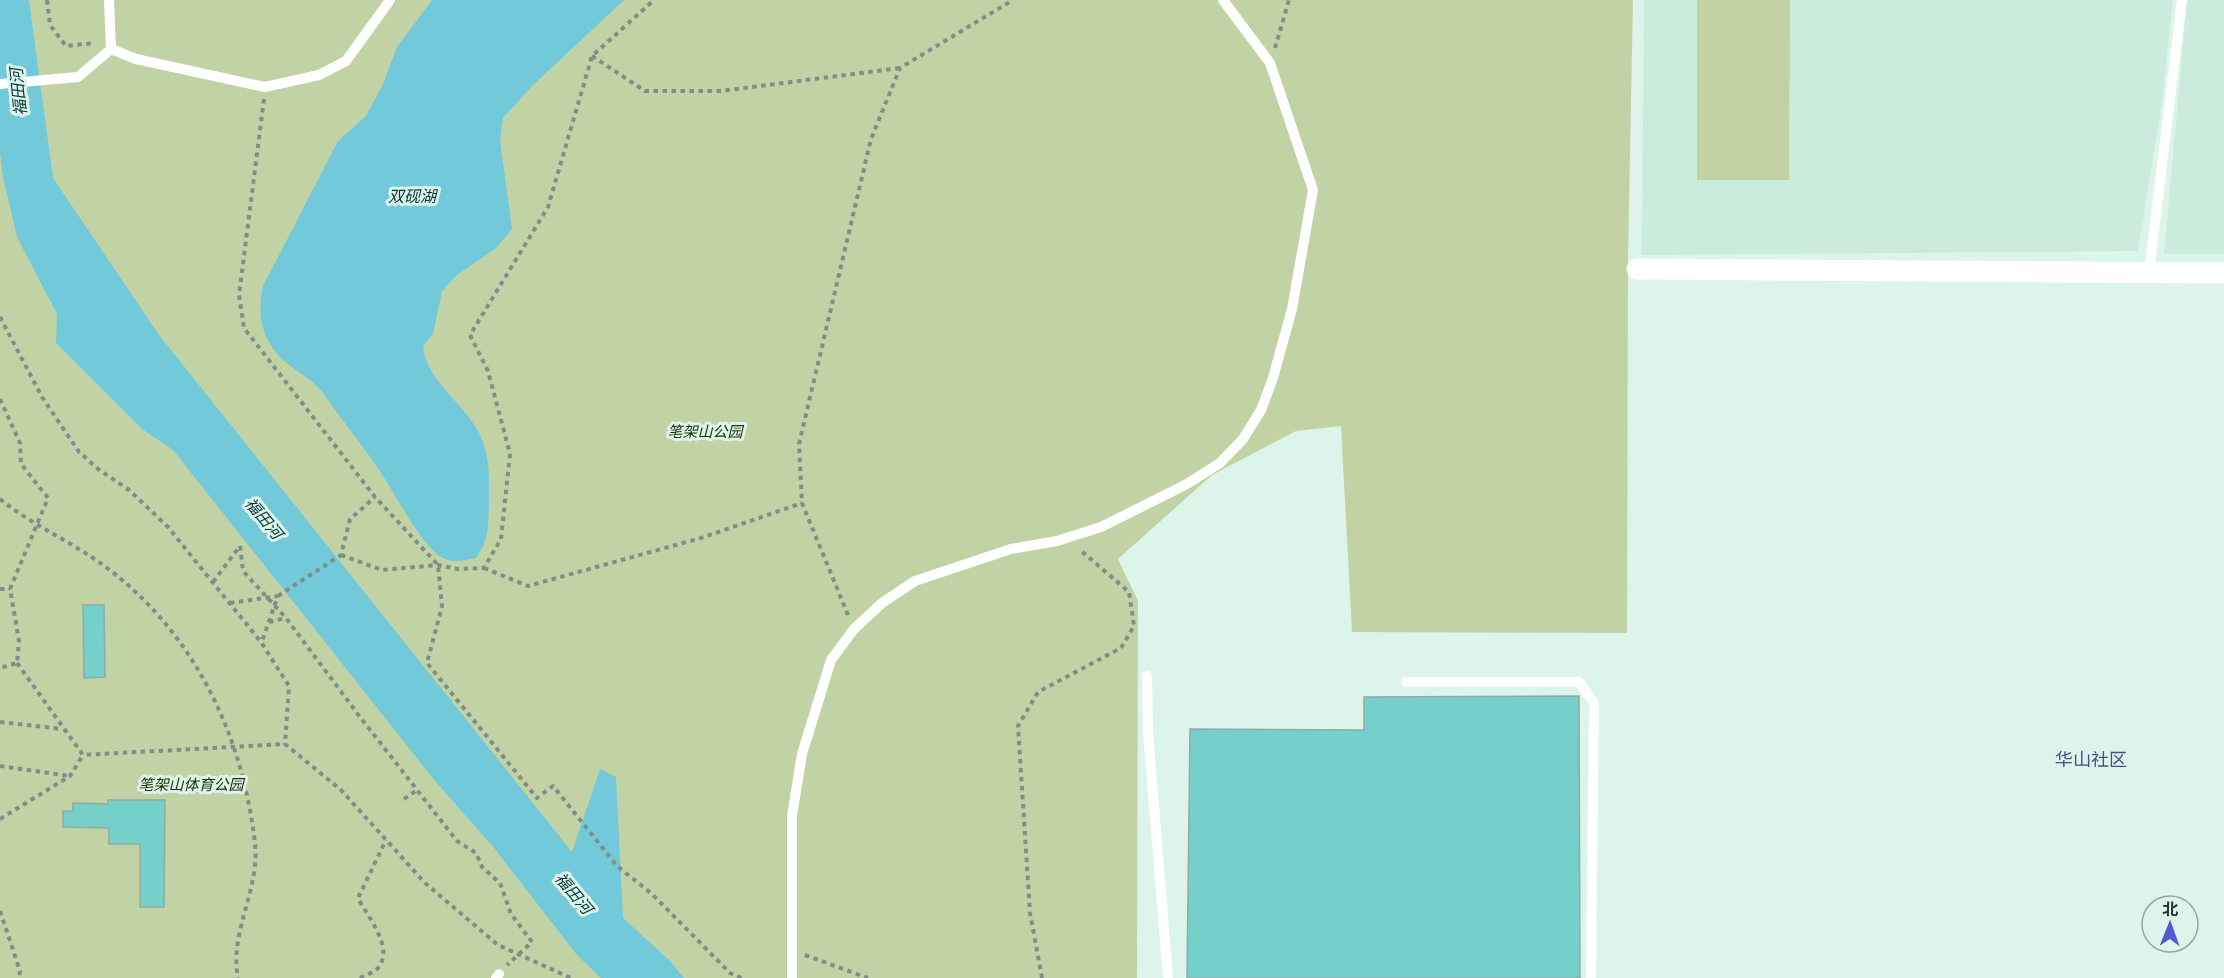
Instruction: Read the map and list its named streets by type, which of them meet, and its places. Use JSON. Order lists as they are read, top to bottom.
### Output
{
  "districts": ["华山社区"],
  "water": ["福田河", "双砚湖"],
  "parks": ["笔架山公园", "笔架山体育公园"],
  "north": "top"
}
